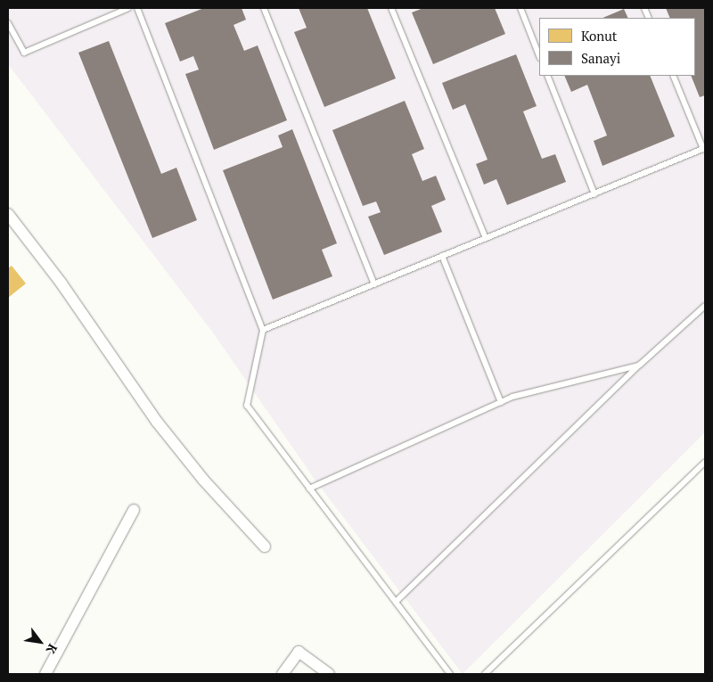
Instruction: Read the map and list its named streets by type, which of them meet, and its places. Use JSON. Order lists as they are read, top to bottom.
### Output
{
  "legend": ["Konut", "Sanayi"],
  "north": "bottom right"
}
